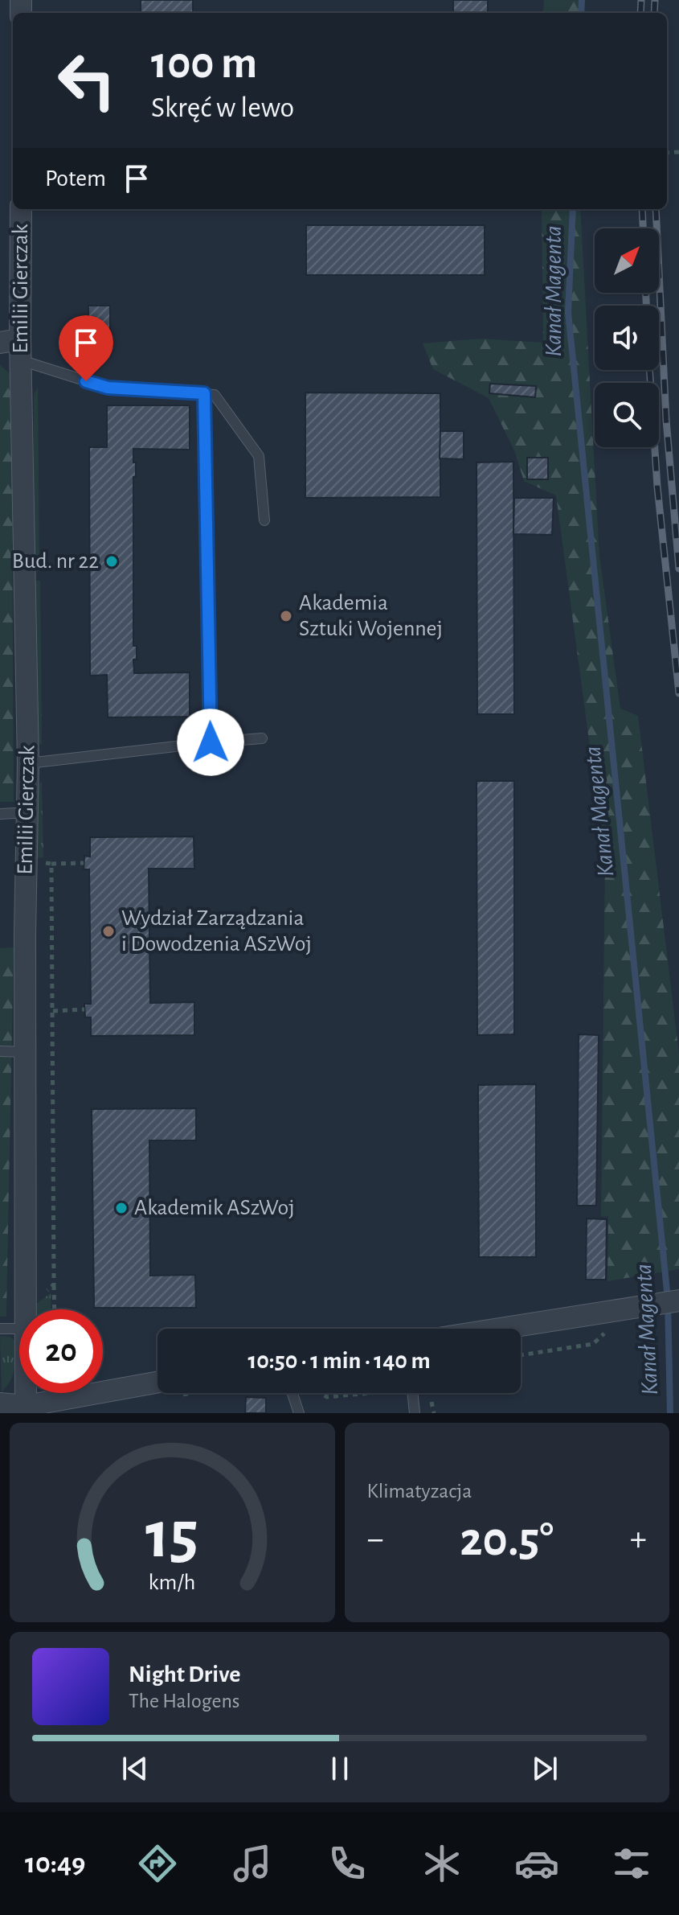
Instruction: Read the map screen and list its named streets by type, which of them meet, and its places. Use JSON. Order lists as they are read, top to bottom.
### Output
{
  "streets": {
    "street": ["Emilii Gierczak"]
  },
  "water": ["Kanał Magenta"],
  "places": [
    "Bud. nr 22",
    "Akademia Sztuki Wojennej",
    "Wydział Zarządzania i Dowodzenia ASzWoj",
    "Akademik ASzWoj"
  ],
  "north": "top right",
  "page": {
    "turn": ["100 m", "Skręć w lewo"],
    "then": "Potem",
    "limit": "20",
    "trip": "10:50 · 1 min · 140 m",
    "tile": "Klimatyzacja",
    "heat": ["−", "20.5°", "+"],
    "song": ["Night Drive", "The Halogens"],
    "tabs": "10:49",
    "gauge": ["15", "km/h"]
  }
}
